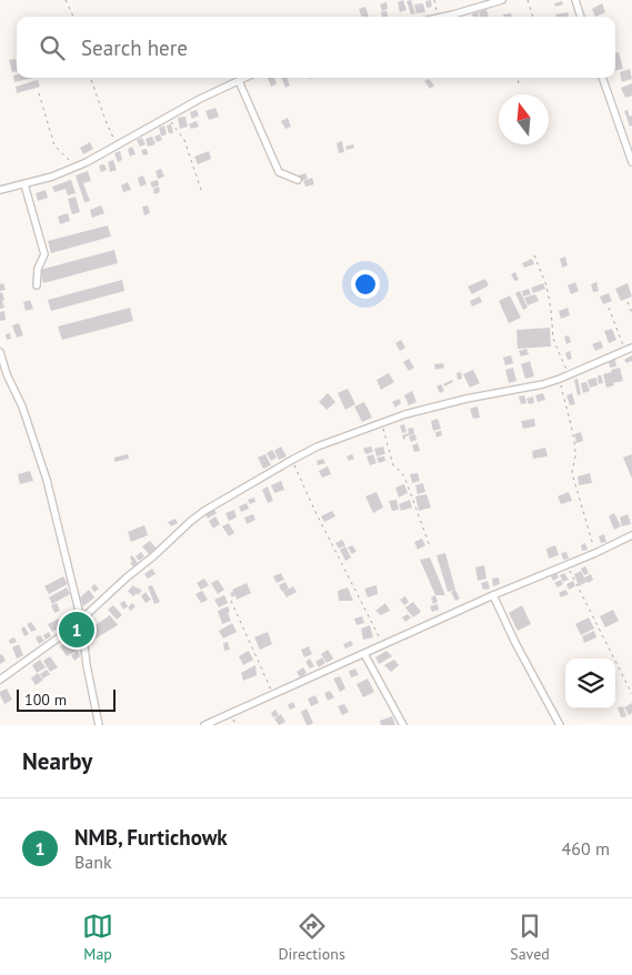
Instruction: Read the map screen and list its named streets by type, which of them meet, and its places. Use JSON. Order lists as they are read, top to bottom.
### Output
{
  "scale_bar": "100 m",
  "north": "top",
  "page": {
    "search": "Search here",
    "pins": "1",
    "scale": "100 m",
    "heading": "Nearby",
    "list": [
      {
        "mark": "1",
        "name": "NMB, Furtichowk",
        "note": "Bank",
        "value": "460 m"
      }
    ],
    "nav": ["Map", "Directions", "Saved"]
  }
}
